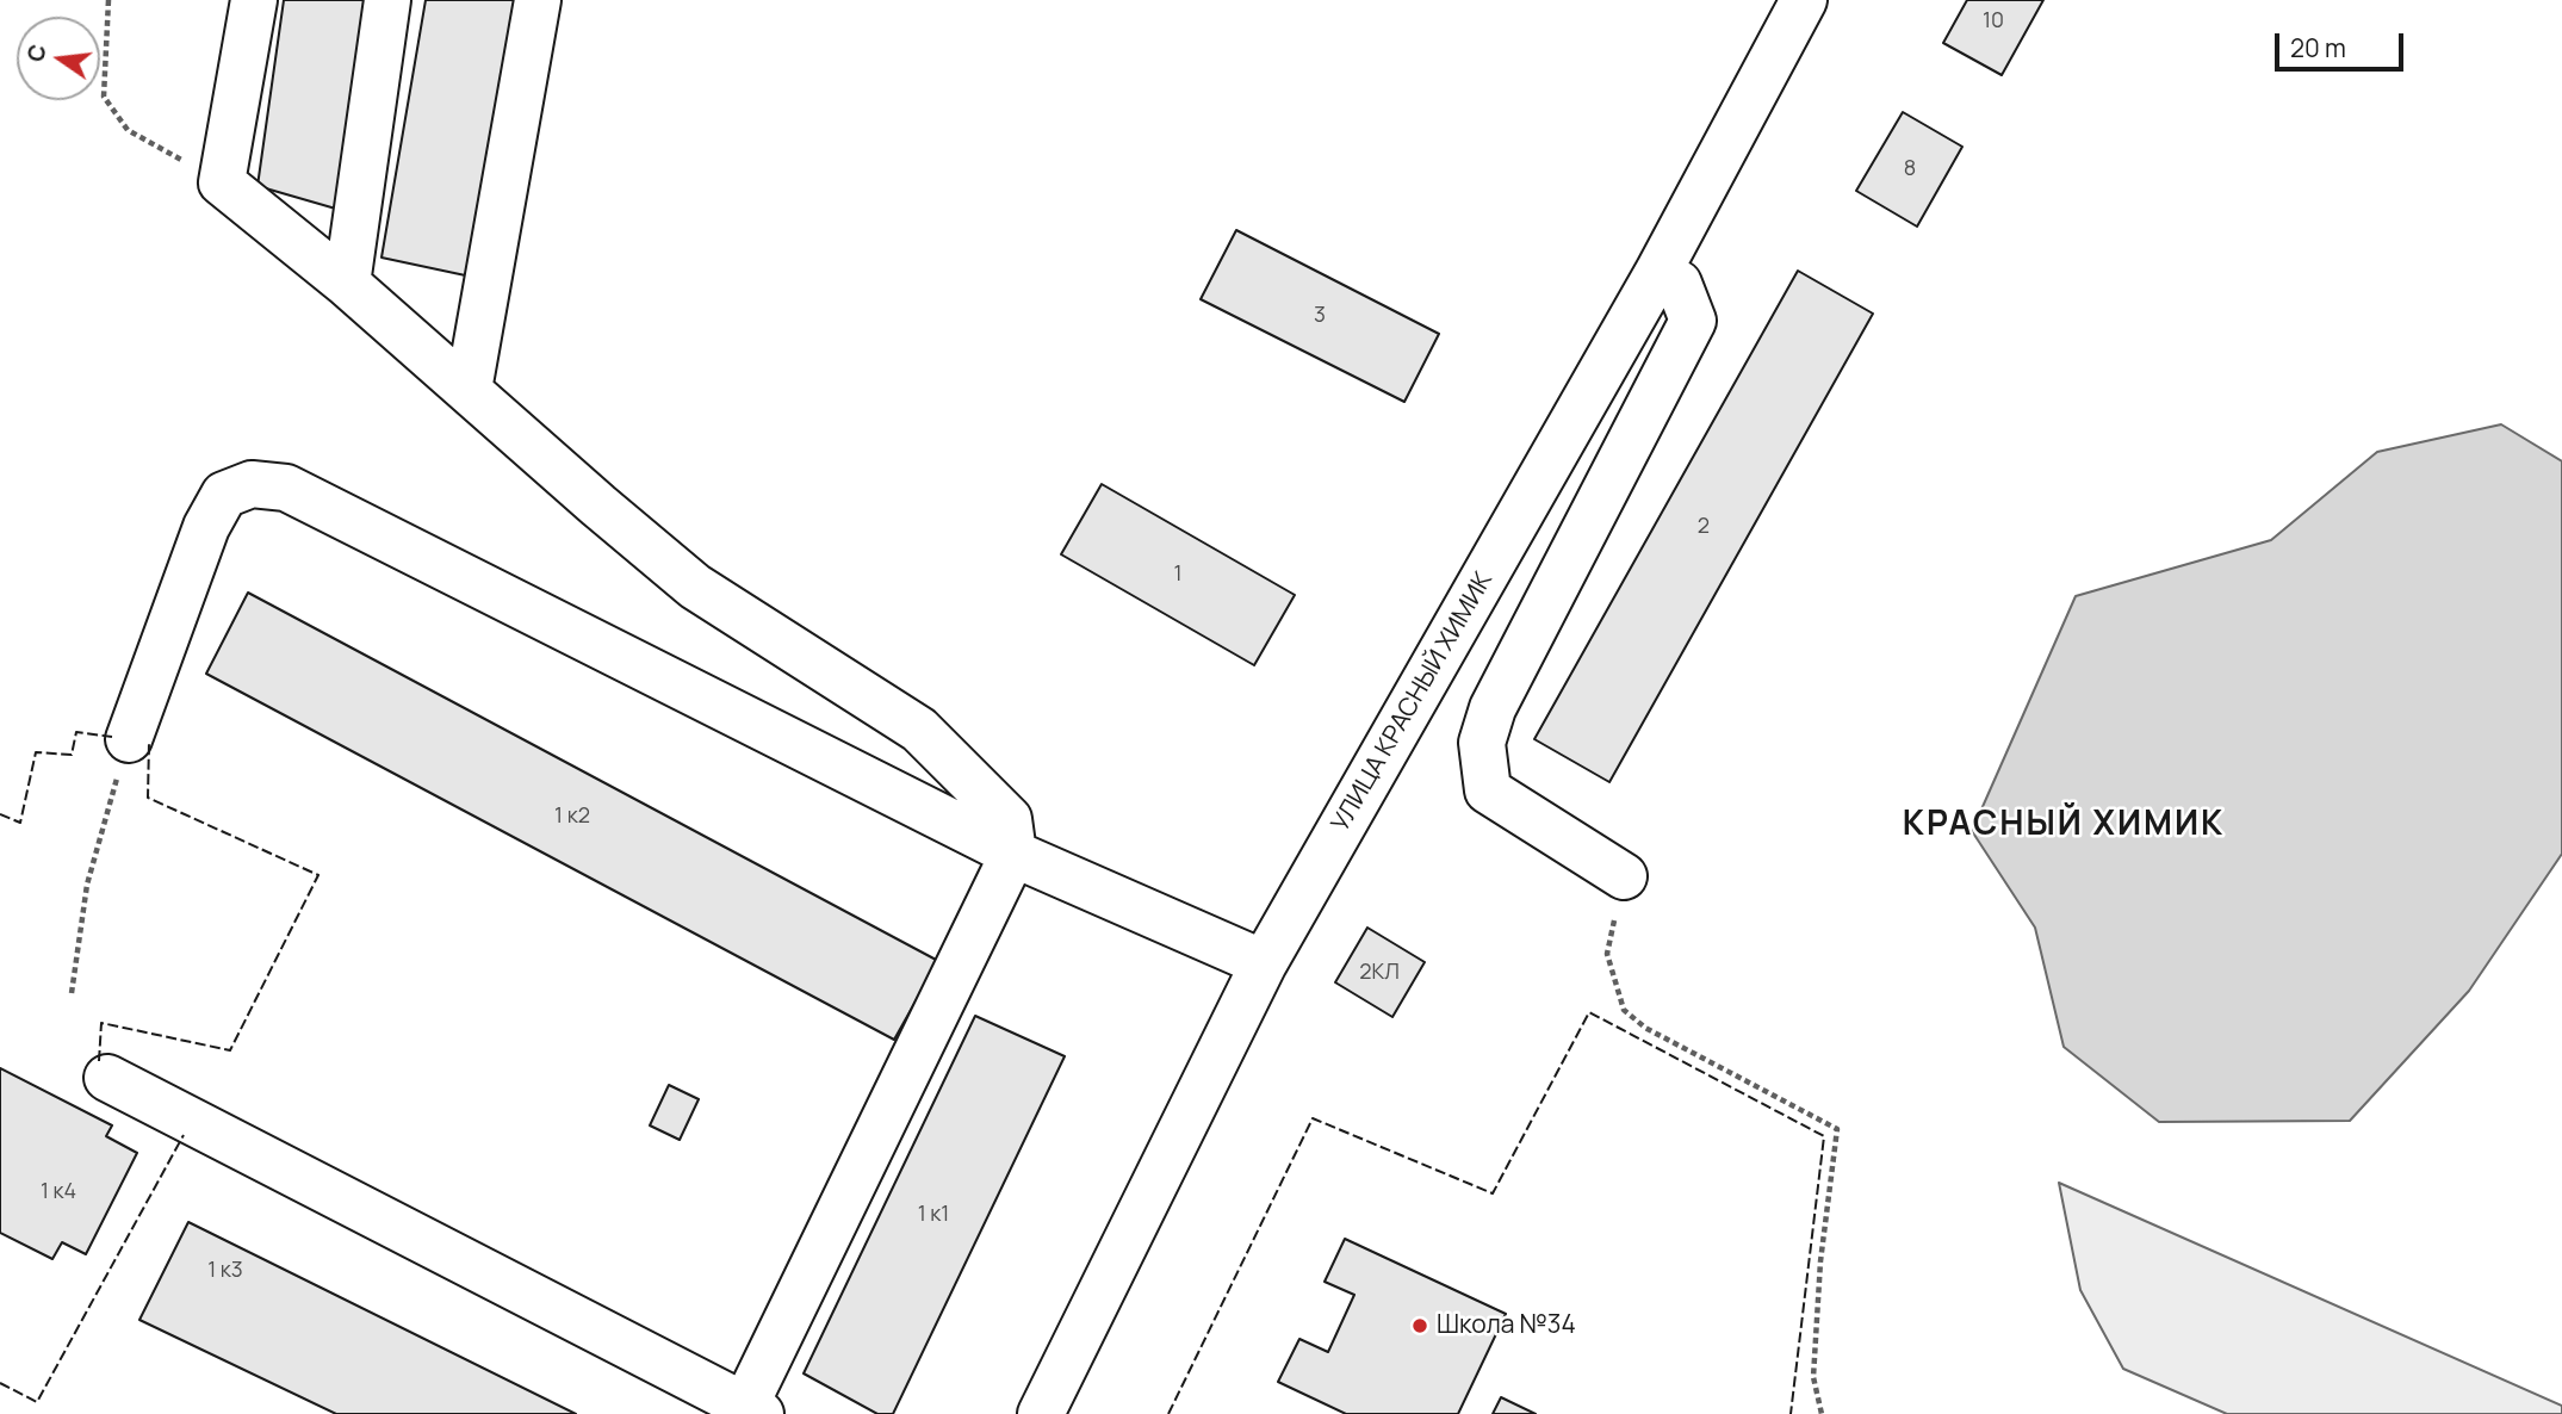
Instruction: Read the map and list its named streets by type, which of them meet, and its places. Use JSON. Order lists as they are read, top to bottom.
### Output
{
  "streets": {
    "street": ["УЛИЦА КРАСНЫЙ ХИМИК"]
  },
  "districts": ["КРАСНЫЙ ХИМИК"],
  "places": ["Школа №34"],
  "house_numbers": [
    "10",
    "8",
    "3",
    "2",
    "1",
    "1 к2",
    "2КЛ",
    "1 к4",
    "1 к1",
    "1 к3"
  ],
  "scale_bar": "20 m",
  "north": "left"
}
